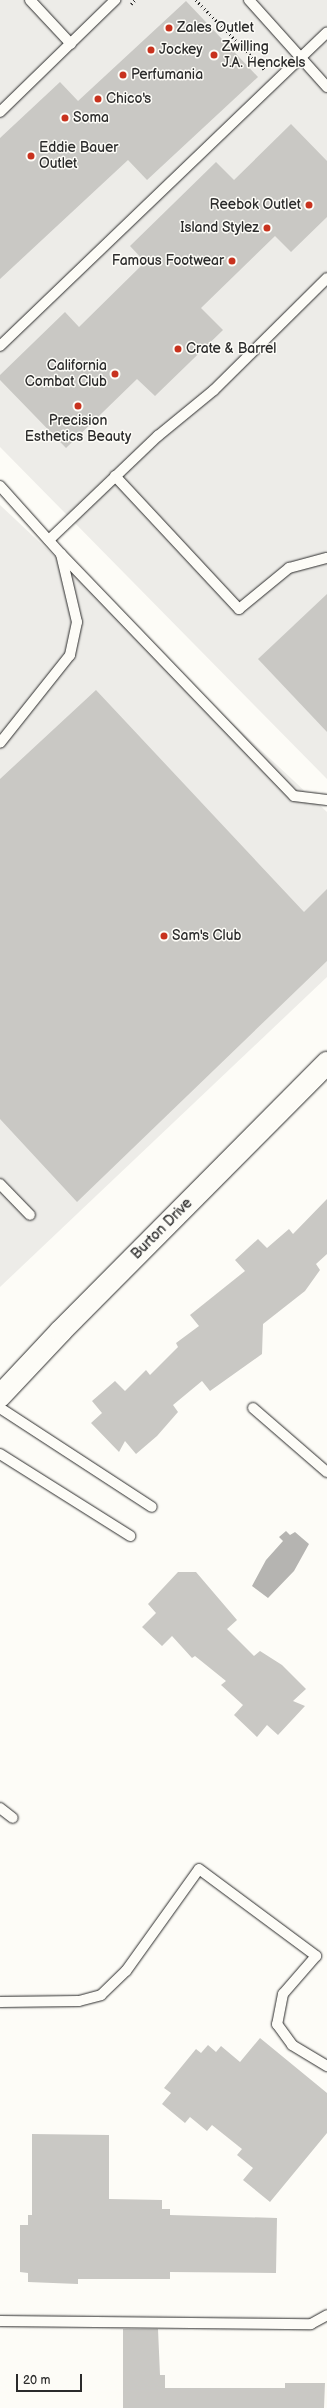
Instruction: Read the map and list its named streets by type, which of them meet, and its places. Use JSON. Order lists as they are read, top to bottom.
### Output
{
  "streets": {
    "street": ["Burton Drive"]
  },
  "places": [
    "Zales Outlet",
    "Jockey",
    "Zwilling J.A. Henckels",
    "Perfumania",
    "Chico's",
    "Soma",
    "Eddie Bauer Outlet",
    "Reebok Outlet",
    "Island Stylez",
    "Famous Footwear",
    "Crate & Barrel",
    "California Combat Club",
    "Precision Esthetics Beauty",
    "Sam's Club"
  ],
  "scale_bar": "20 m"
}
